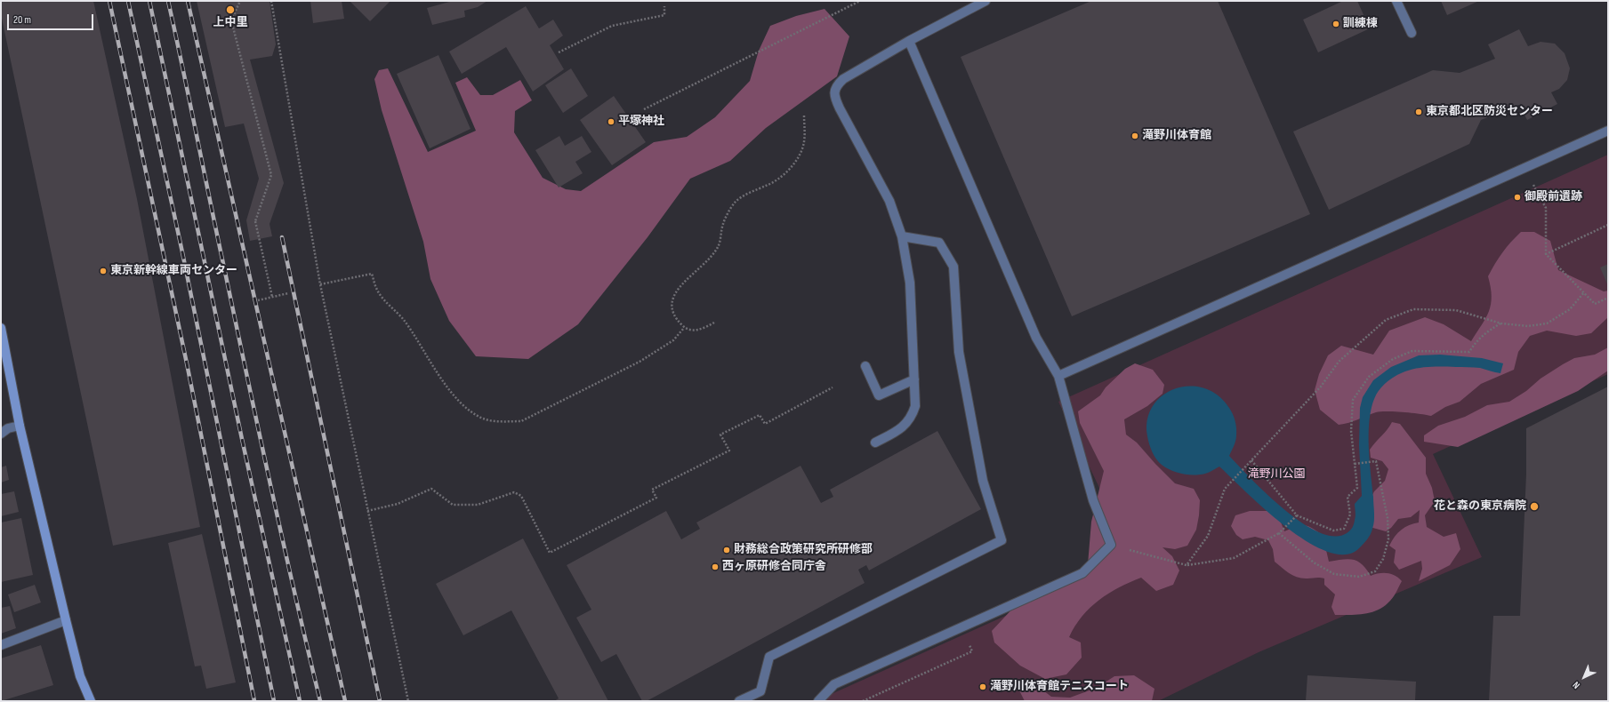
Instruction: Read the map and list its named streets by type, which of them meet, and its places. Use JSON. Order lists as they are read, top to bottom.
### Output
{
  "parks": ["滝野川公園"],
  "places": [
    "上中里",
    "訓練棟",
    "東京都北区防災センター",
    "平塚神社",
    "滝野川体育館",
    "御殿前遺跡",
    "東京新幹線車両センター",
    "花と森の東京病院",
    "財務総合政策研究所研修部",
    "西ヶ原研修合同庁舎",
    "滝野川体育館テニスコート"
  ],
  "scale_bar": "20 m",
  "north": "bottom left"
}
